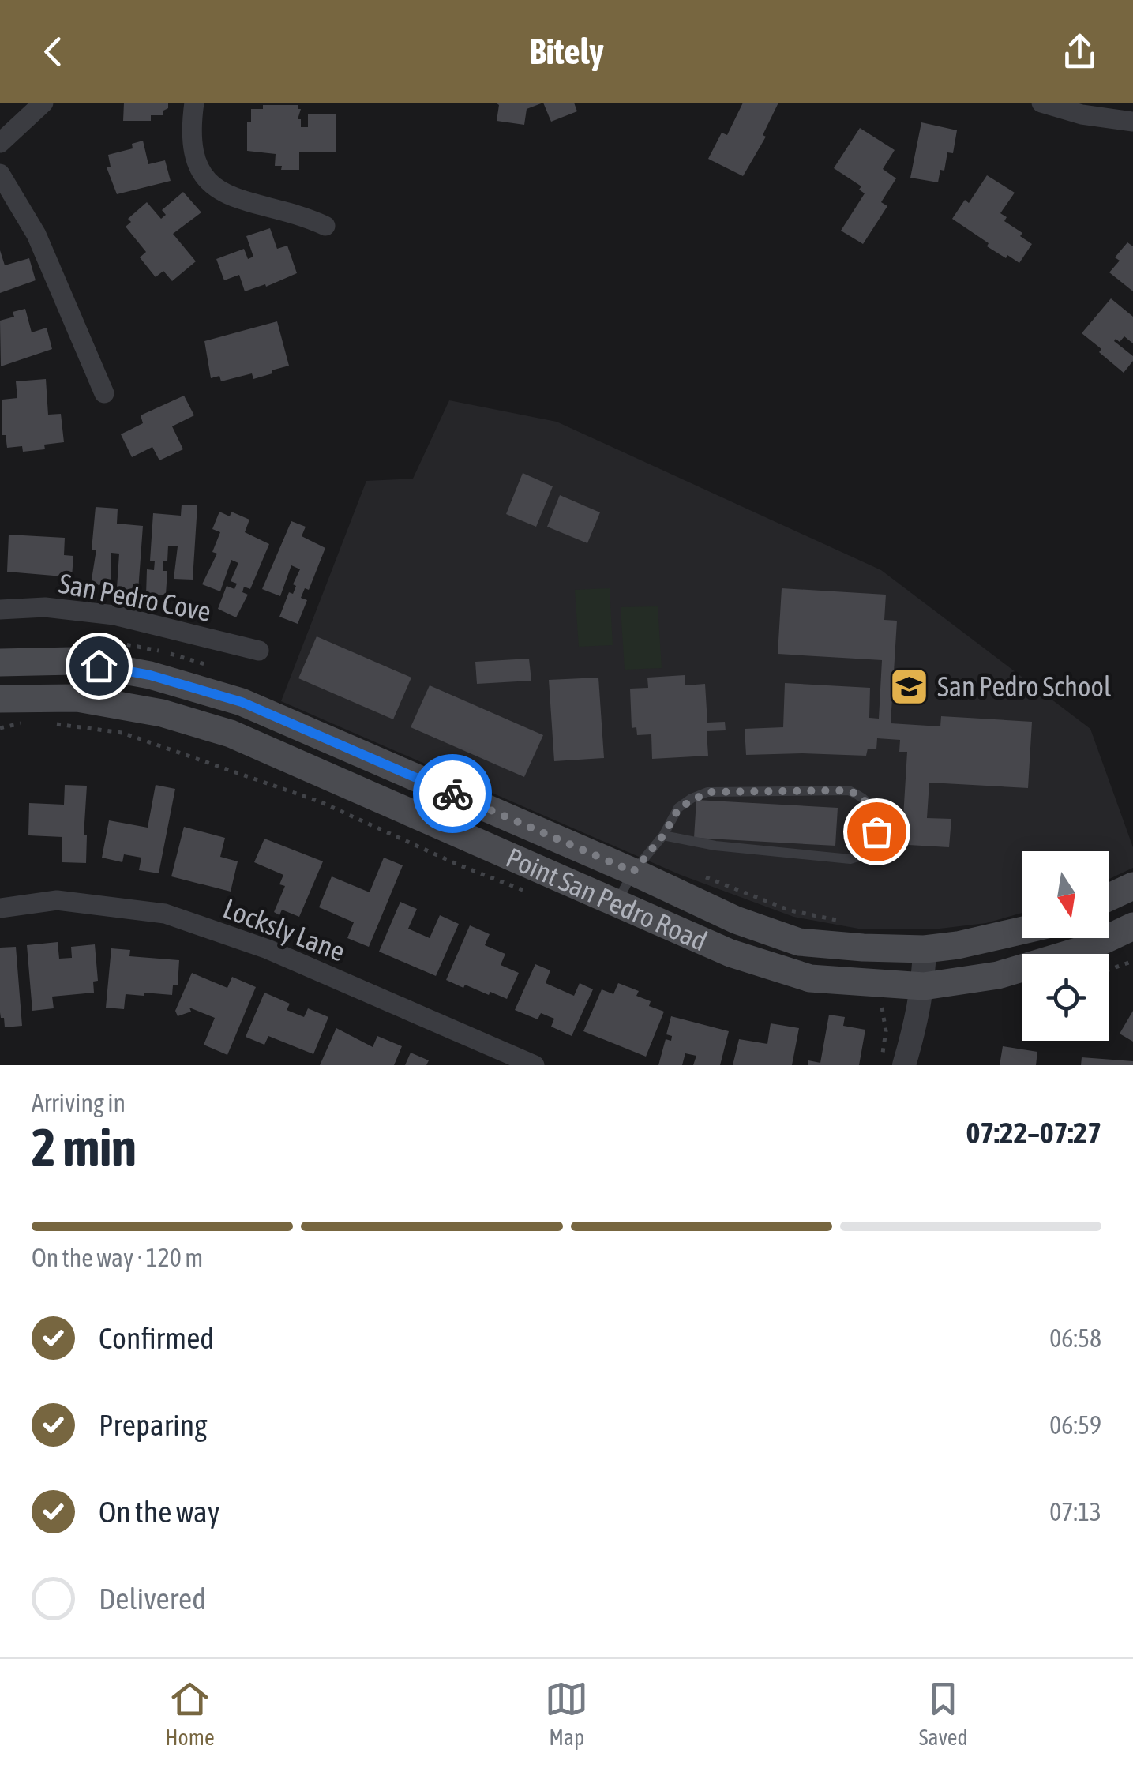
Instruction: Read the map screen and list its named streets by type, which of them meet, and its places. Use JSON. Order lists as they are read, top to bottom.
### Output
{
  "streets": {
    "main road": ["Point San Pedro Road"],
    "street": ["San Pedro Cove", "Locksly Lane"]
  },
  "places": {
    "school or university": ["San Pedro School"]
  },
  "north": "bottom",
  "page": {
    "header": "Bitely",
    "heading": ["2 min", "Arriving in", "07:22–07:27"],
    "bar": "On the way · 120 m",
    "list": [
      ["Confirmed", "06:58"],
      ["Preparing", "06:59"],
      ["On the way", "07:13"],
      "Delivered"
    ],
    "tabs": ["Home", "Map", "Saved"]
  }
}
